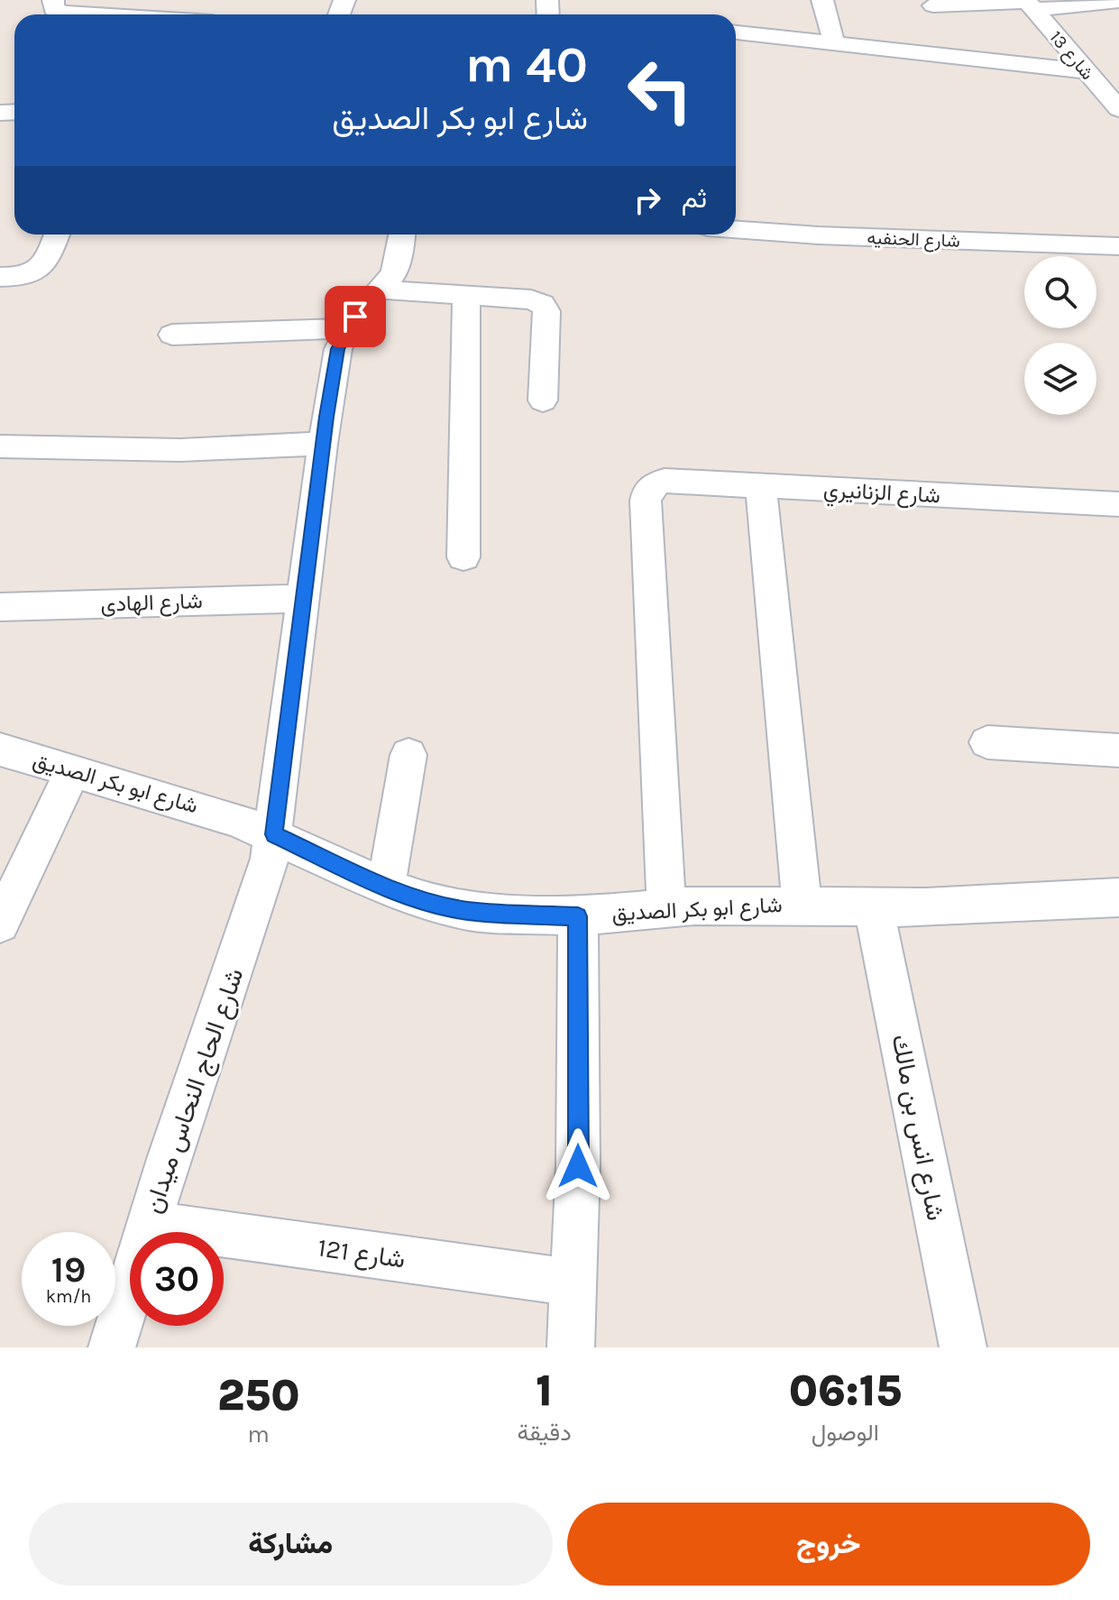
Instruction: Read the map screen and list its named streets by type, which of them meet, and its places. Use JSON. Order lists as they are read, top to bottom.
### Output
{
  "streets": {
    "street": [
      "شارع 13",
      "شارع الحنفيه",
      "شارع الزنانيري",
      "شارع الهادى",
      "شارع ابو بكر الصديق",
      "شارع الحاج النحاس ميدان",
      "شارع انس بن مالك",
      "شارع 121"
    ]
  },
  "crossings": [
    ["شارع الزنانيري", "شارع ابو بكر الصديق"],
    ["شارع الهادى", "شارع الحاج النحاس ميدان"],
    ["شارع ابو بكر الصديق", "شارع الحاج النحاس ميدان"],
    ["شارع ابو بكر الصديق", "شارع انس بن مالك"],
    ["شارع الحاج النحاس ميدان", "شارع 121"]
  ],
  "page": {
    "turn": ["40 m", "شارع ابو بكر الصديق"],
    "then": "ثم",
    "speed": "19 km/h",
    "limit": "30",
    "eta": [
      "06:15",
      "الوصول",
      "1",
      "دقيقة",
      "250",
      "m"
    ],
    "buttons": ["خروج", "مشاركة"]
  }
}
